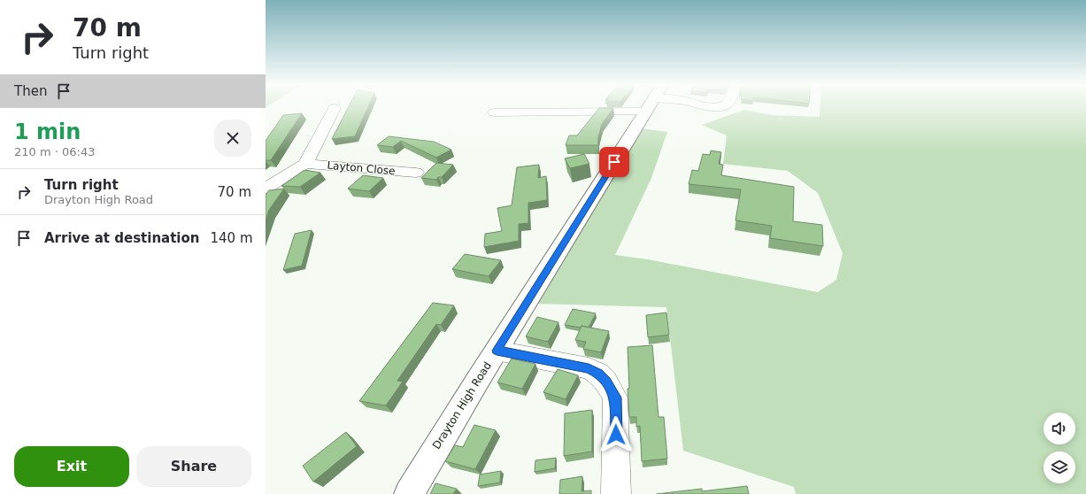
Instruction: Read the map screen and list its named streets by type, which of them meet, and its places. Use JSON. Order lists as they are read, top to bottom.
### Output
{
  "streets": {
    "main road": ["Drayton High Road"],
    "street": ["Layton Close"]
  },
  "page": {
    "turn": ["70 m", "Turn right"],
    "then": "Then",
    "heading": ["1 min", "210 m · 06:43"],
    "list": [
      {
        "name": "Turn right",
        "note": "Drayton High Road",
        "value": "70 m"
      },
      {
        "name": "Arrive at destination",
        "value": "140 m"
      }
    ],
    "buttons": ["Exit", "Share"]
  }
}
